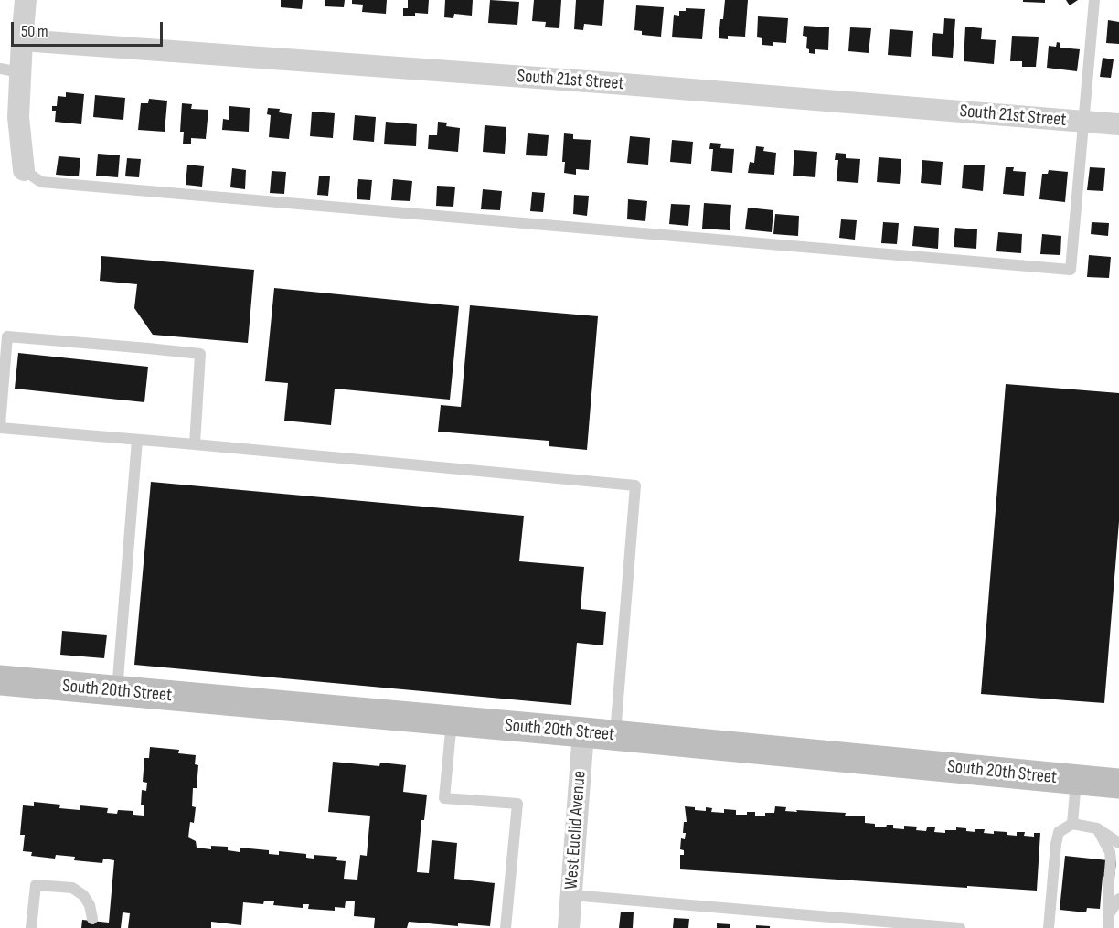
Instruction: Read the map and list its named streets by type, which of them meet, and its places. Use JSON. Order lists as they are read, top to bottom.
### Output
{
  "streets": {
    "street": ["South 21st Street", "South 20th Street", "West Euclid Avenue"]
  },
  "crossings": [
    ["South 20th Street", "West Euclid Avenue"]
  ],
  "scale_bar": "50 m"
}
